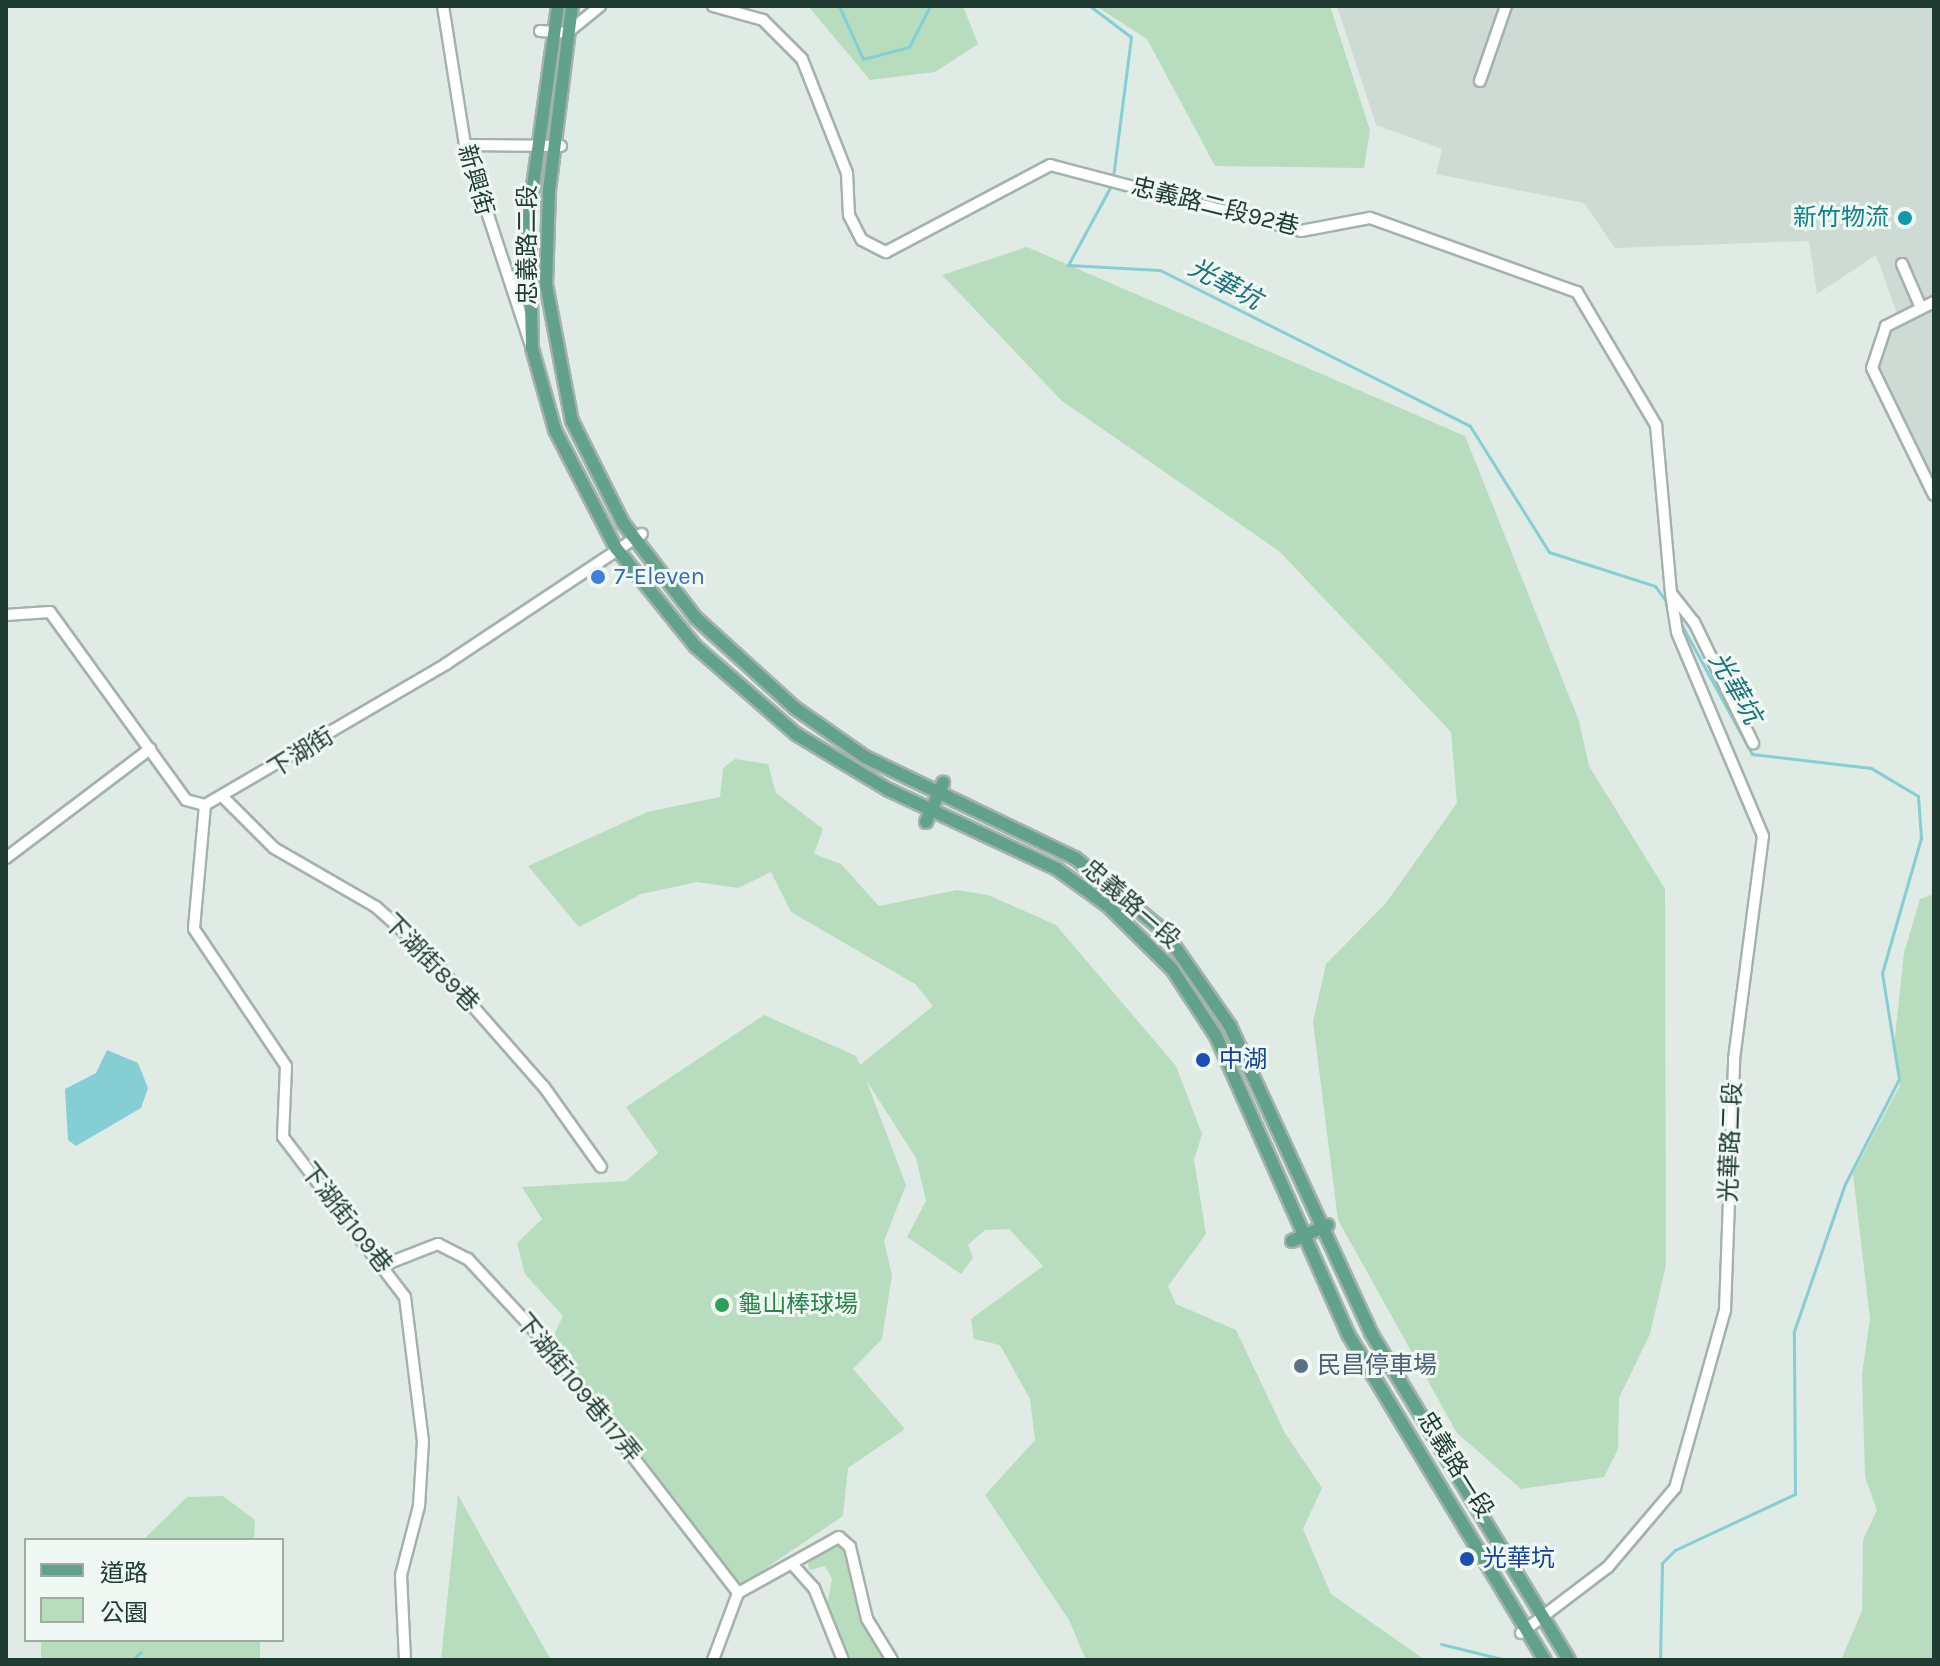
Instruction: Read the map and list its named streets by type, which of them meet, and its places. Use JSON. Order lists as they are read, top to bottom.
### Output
{
  "streets": {
    "main road": ["忠義路二段", "忠義路一段"],
    "street": [
      "新興街",
      "忠義路二段92巷",
      "下湖街",
      "下湖街89巷",
      "光華路二段",
      "下湖街109巷",
      "下湖街109巷117弄"
    ]
  },
  "crossings": [
    ["新興街", "忠義路二段"],
    ["忠義路二段92巷", "光華路二段"],
    ["忠義路二段", "下湖街"],
    ["忠義路二段", "忠義路一段"],
    ["下湖街", "忠義路一段"],
    ["下湖街", "下湖街89巷"],
    ["下湖街", "下湖街109巷"],
    ["忠義路一段", "光華路二段"],
    ["下湖街109巷", "下湖街109巷117弄"]
  ],
  "water": ["光華坑"],
  "places": [
    "新竹物流",
    "7-Eleven",
    "中湖",
    "龜山棒球場",
    "民昌停車場",
    "光華坑"
  ],
  "legend": ["道路", "公園"]
}
